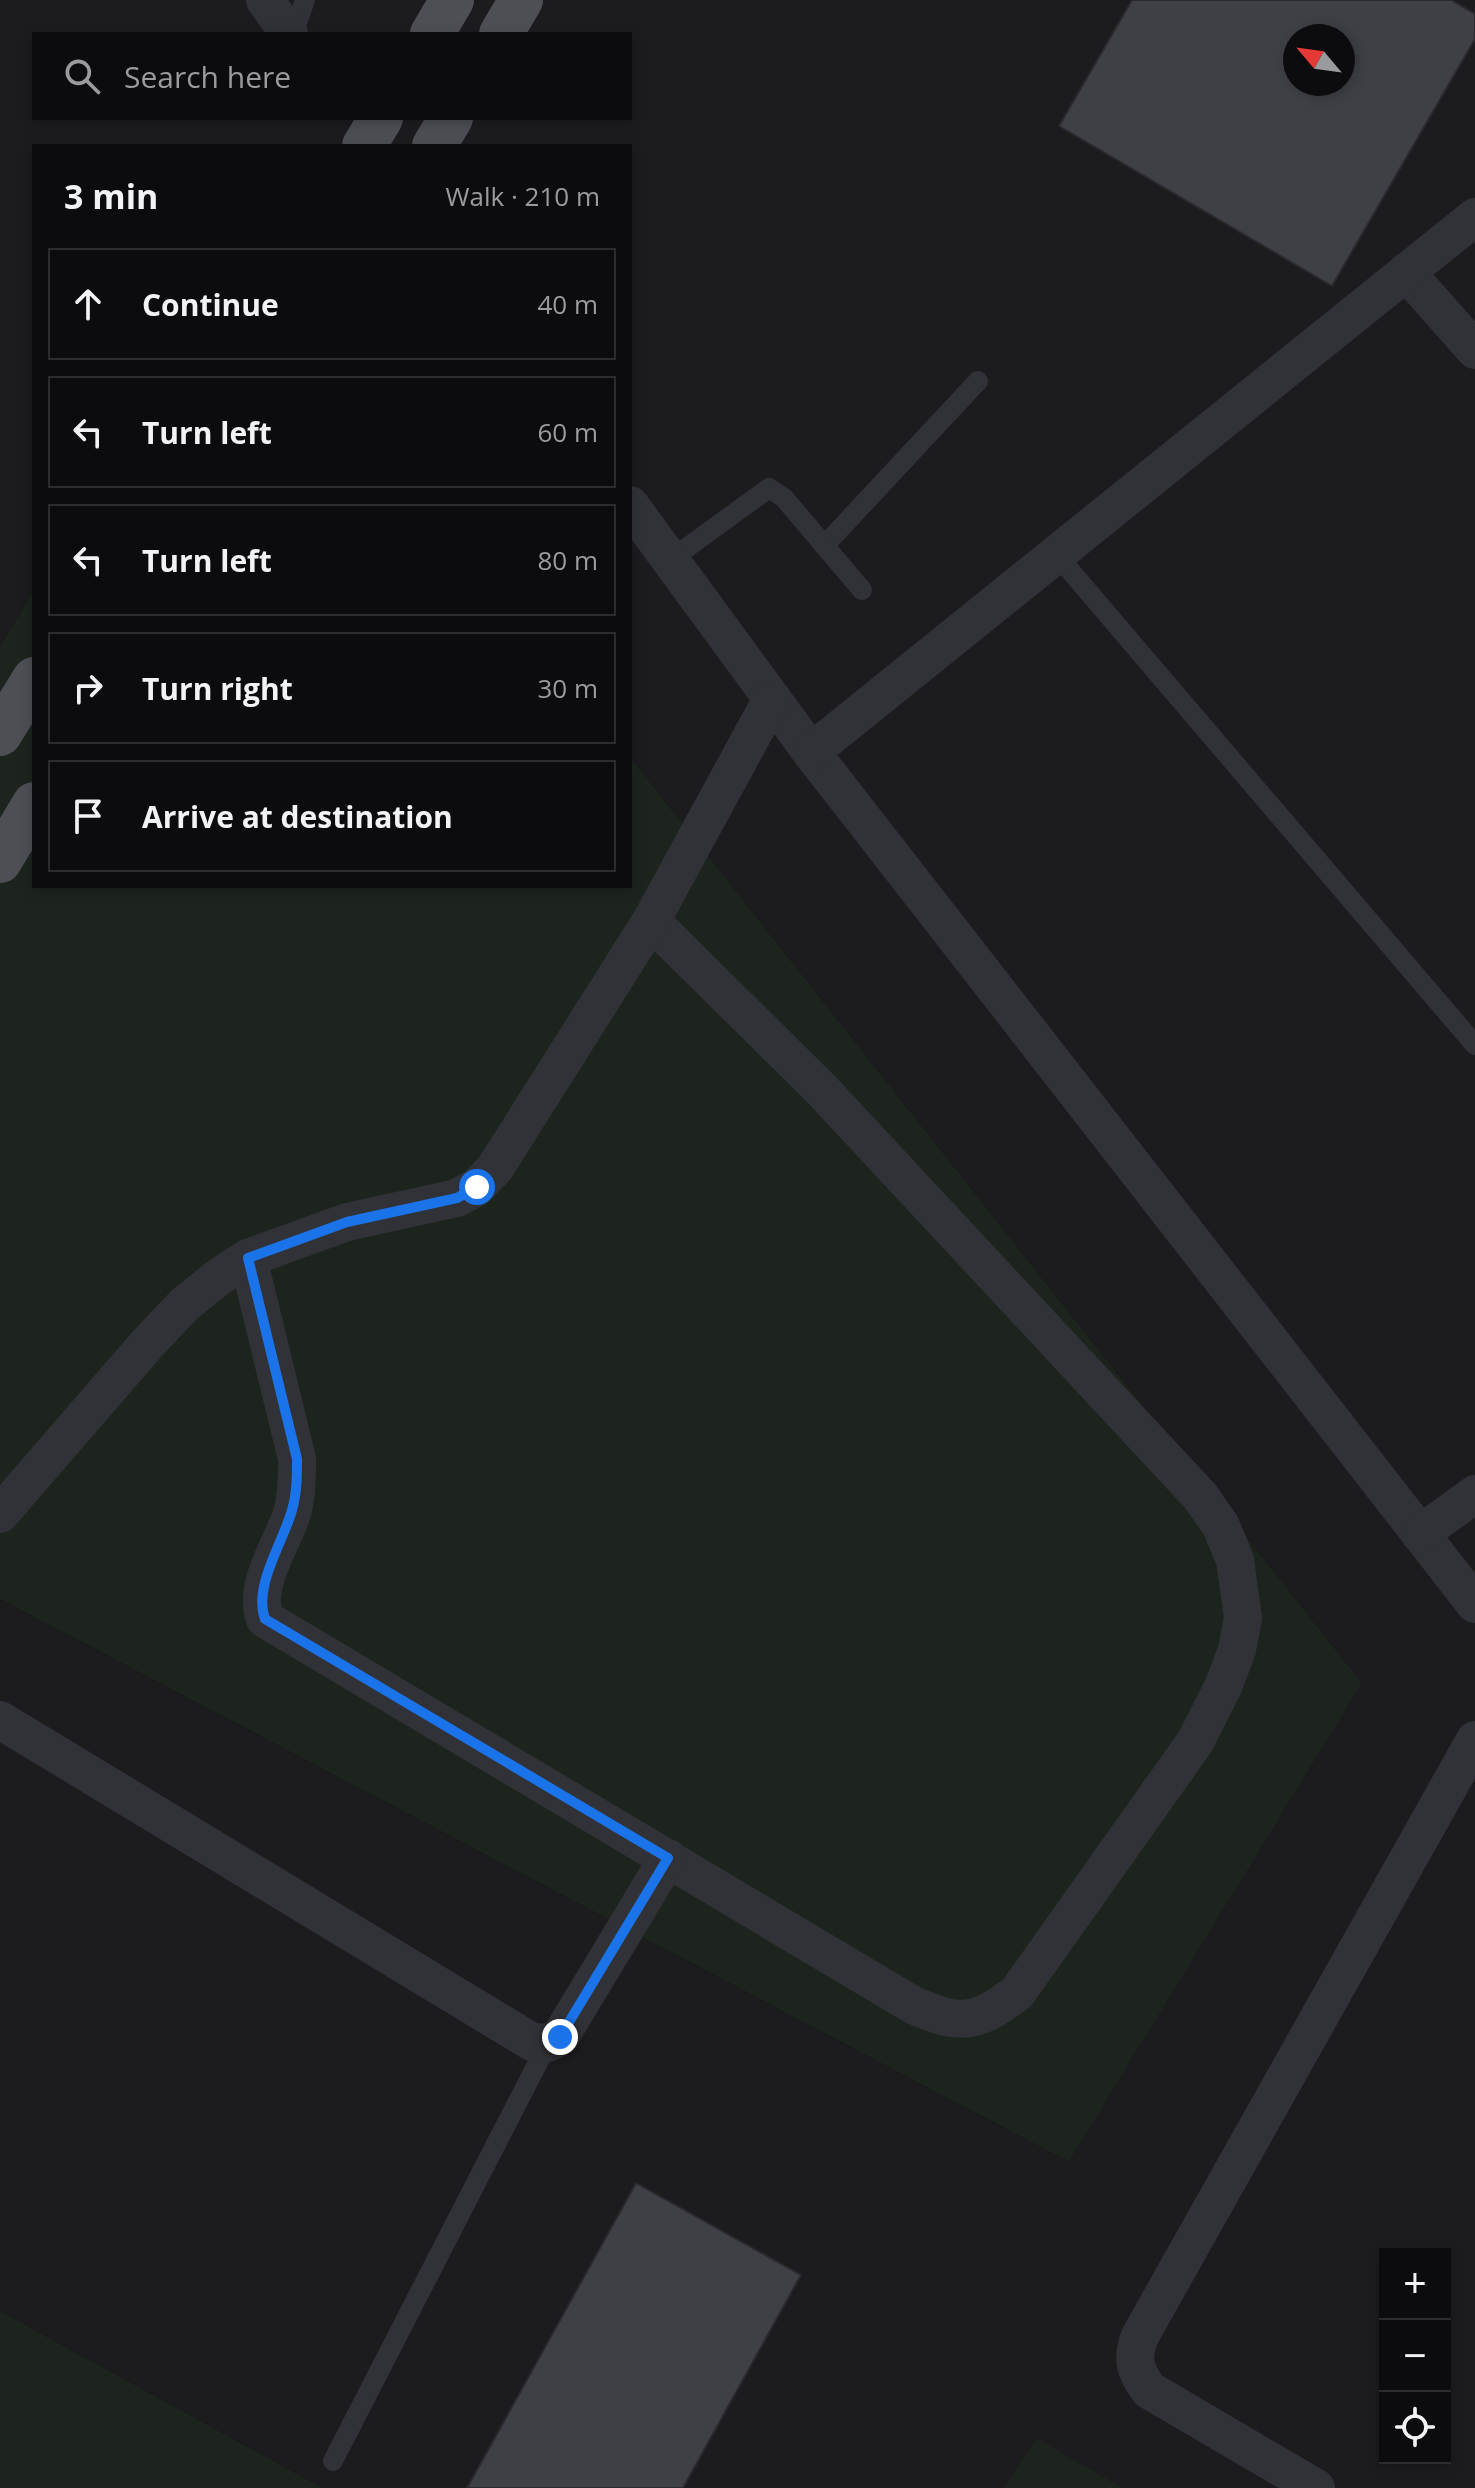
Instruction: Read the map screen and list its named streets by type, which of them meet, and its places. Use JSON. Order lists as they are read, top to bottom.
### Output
{
  "north": "top left",
  "page": {
    "search": "Search here",
    "heading": ["3 min", "Walk · 210 m"],
    "list": [
      ["Continue", "40 m"],
      ["Turn left", "60 m"],
      ["Turn left", "80 m"],
      ["Turn right", "30 m"],
      "Arrive at destination"
    ],
    "map_buttons": ["+", "−"]
  }
}
